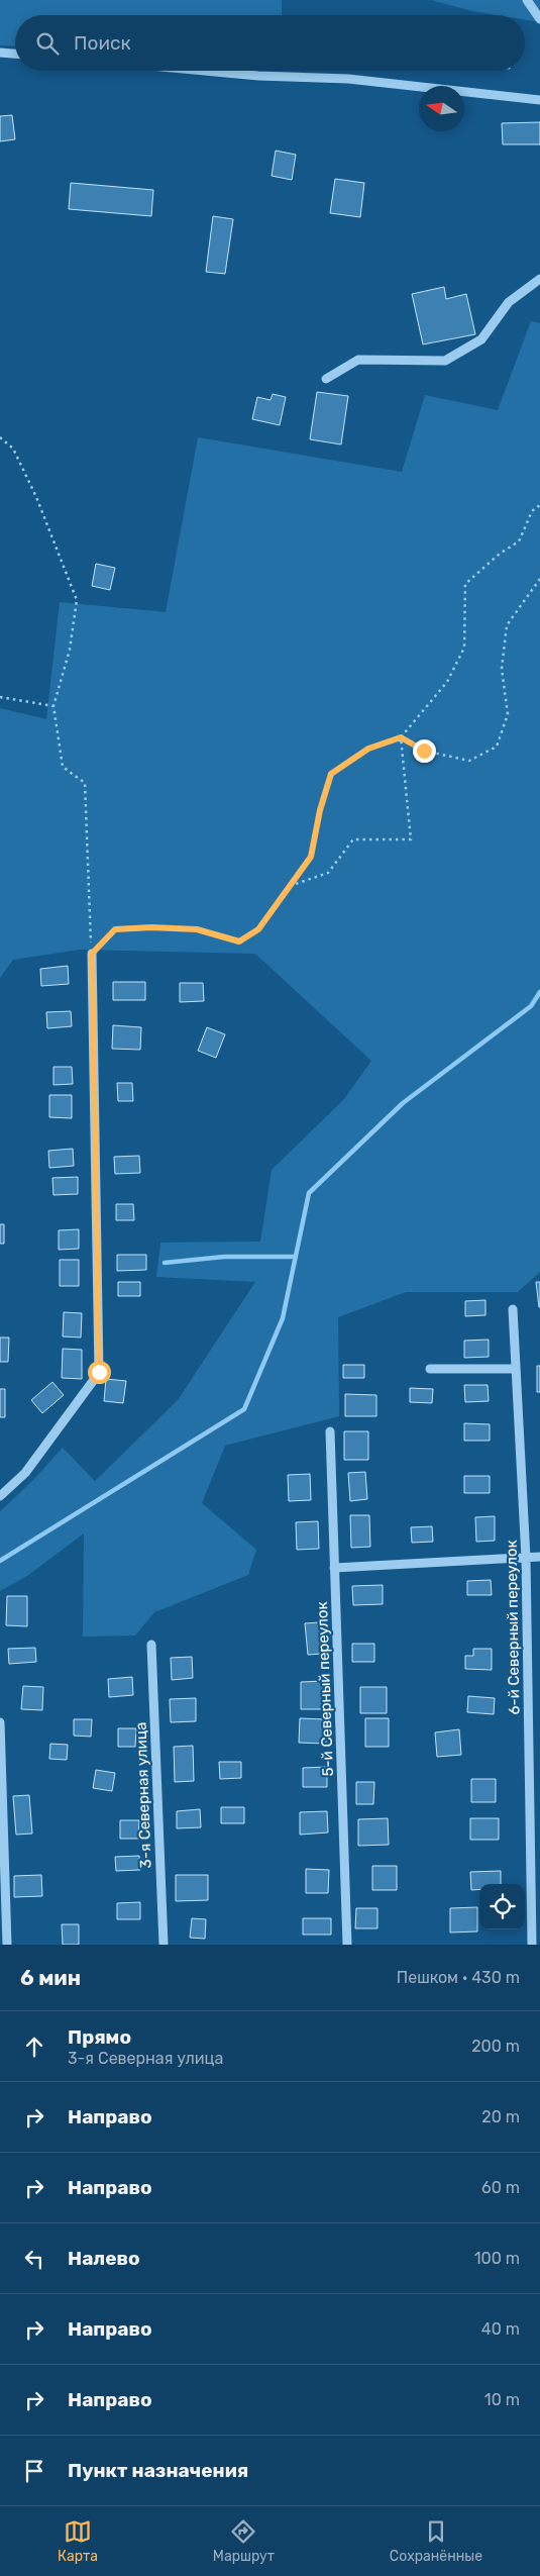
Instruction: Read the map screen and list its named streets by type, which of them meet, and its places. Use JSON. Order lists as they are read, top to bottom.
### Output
{
  "streets": {
    "street": ["6-й Северный переулок", "5-й Северный переулок", "3-я Северная улица"]
  },
  "north": "left",
  "page": {
    "search": "Поиск",
    "heading": ["6 мин", "Пешком · 430 m"],
    "list": [
      ["Прямо", "3-я Северная улица", "200 m"],
      ["Направо", "20 m"],
      ["Направо", "60 m"],
      ["Налево", "100 m"],
      ["Направо", "40 m"],
      ["Направо", "10 m"],
      "Пункт назначения"
    ],
    "nav": ["Карта", "Маршрут", "Сохранённые"]
  }
}
